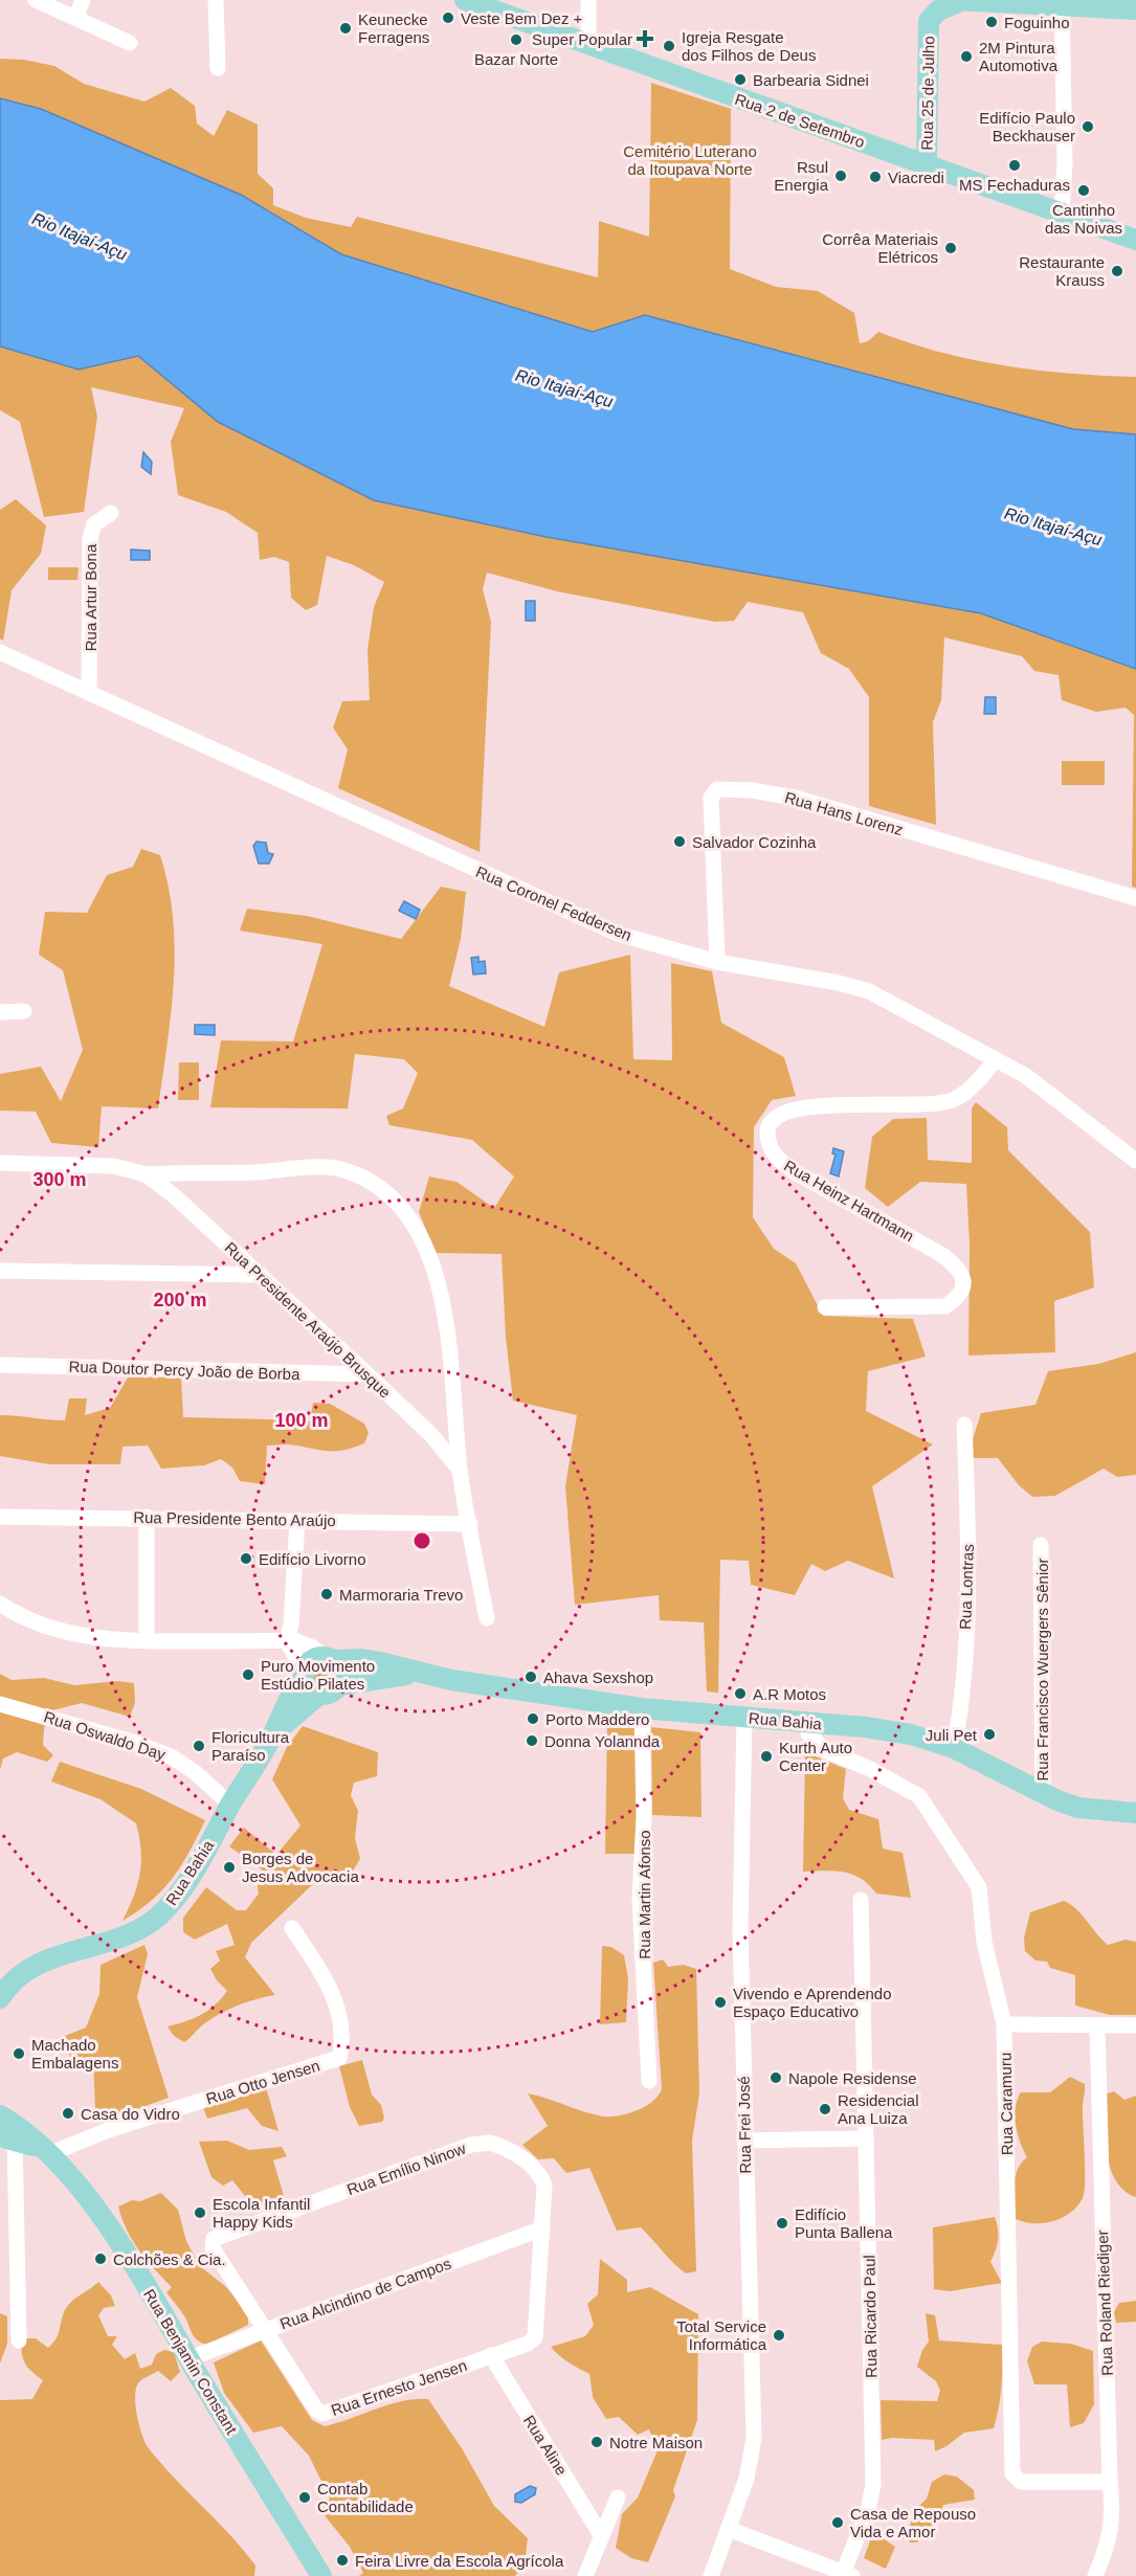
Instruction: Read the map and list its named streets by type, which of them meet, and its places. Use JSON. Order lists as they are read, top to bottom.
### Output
{
  "streets": {
    "main road": [
      "Rua 25 de Julho",
      "Rua 2 de Setembro",
      "Rua Bahia",
      "Rua Benjamin Constant"
    ],
    "street": [
      "Rua Artur Bona",
      "Rua Hans Lorenz",
      "Rua Coronel Feddersen",
      "Rua Heinz Hartmann",
      "Rua Presidente Araújo Brusque",
      "Rua Doutor Percy João de Borba",
      "Rua Presidente Bento Araújo",
      "Rua Lontras",
      "Rua Francisco Wuergers Sênior",
      "Rua Oswaldo Day",
      "Rua Martin Afonso",
      "Rua Otto Jensen",
      "Rua Caramuru",
      "Rua Frei José",
      "Rua Emílio Ninow",
      "Rua Alcindino de Campos",
      "Rua Roland Riediger",
      "Rua Ricardo Paul",
      "Rua Ernesto Jensen",
      "Rua Aline"
    ]
  },
  "crossings": [
    ["Rua 25 de Julho", "Rua 2 de Setembro"],
    ["Rua Artur Bona", "Rua Coronel Feddersen"],
    ["Rua Hans Lorenz", "Rua Coronel Feddersen"],
    ["Rua Coronel Feddersen", "Rua Heinz Hartmann"],
    ["Rua Presidente Araújo Brusque", "Rua Doutor Percy João de Borba"],
    ["Rua Presidente Araújo Brusque", "Rua Presidente Bento Araújo"],
    ["Rua Lontras", "Rua Bahia"],
    ["Rua Francisco Wuergers Sênior", "Rua Bahia"],
    ["Rua Bahia", "Rua Oswaldo Day"],
    ["Rua Bahia", "Rua Martin Afonso"],
    ["Rua Bahia", "Rua Caramuru"],
    ["Rua Bahia", "Rua Frei José"],
    ["Rua Otto Jensen", "Rua Benjamin Constant"],
    ["Rua Caramuru", "Rua Roland Riediger"],
    ["Rua Emílio Ninow", "Rua Alcindino de Campos"],
    ["Rua Emílio Ninow", "Rua Ernesto Jensen"],
    ["Rua Alcindino de Campos", "Rua Benjamin Constant"],
    ["Rua Alcindino de Campos", "Rua Ernesto Jensen"],
    ["Rua Ernesto Jensen", "Rua Aline"]
  ],
  "water": ["Rio Itajaí-Açu"],
  "parks": ["Cemitério Luterano da Itoupava Norte"],
  "places": {
    "other": [
      "Veste Bem Dez +",
      "Foguinho",
      "Keunecke Ferragens",
      "Bazar Norte",
      "Igreja Resgate dos Filhos de Deus",
      "2M Pintura Automotiva",
      "Barbearia Sidnei",
      "Edifício Paulo Beckhauser",
      "MS Fechaduras",
      "Rsul Energia",
      "Viacredi",
      "Cantinho das Noivas",
      "Corrêa Materiais Elétricos",
      "Restaurante Krauss",
      "Salvador Cozinha",
      "Edifício Livorno",
      "Marmoraria Trevo",
      "Puro Movimento Estúdio Pilates",
      "Ahava Sexshop",
      "A.R Motos",
      "Porto Maddero",
      "Juli Pet",
      "Donna Yolannda",
      "Floricultura Paraíso",
      "Kurth Auto Center",
      "Borges de Jesus Advocacia",
      "Vivendo e Aprendendo Espaço Educativo",
      "Machado Embalagens",
      "Napole Residense",
      "Residencial Ana Luiza",
      "Casa do Vidro",
      "Escola Infantil Happy Kids",
      "Edifício Punta Ballena",
      "Colchões & Cia.",
      "Total Service Informática",
      "Notre Maison",
      "Contab Contabilidade",
      "Casa de Repouso Vida e Amor",
      "Feira Livre da Escola Agrícola"
    ],
    "health": ["Super Popular"]
  },
  "rings": ["300 m", "200 m", "100 m"]
}
